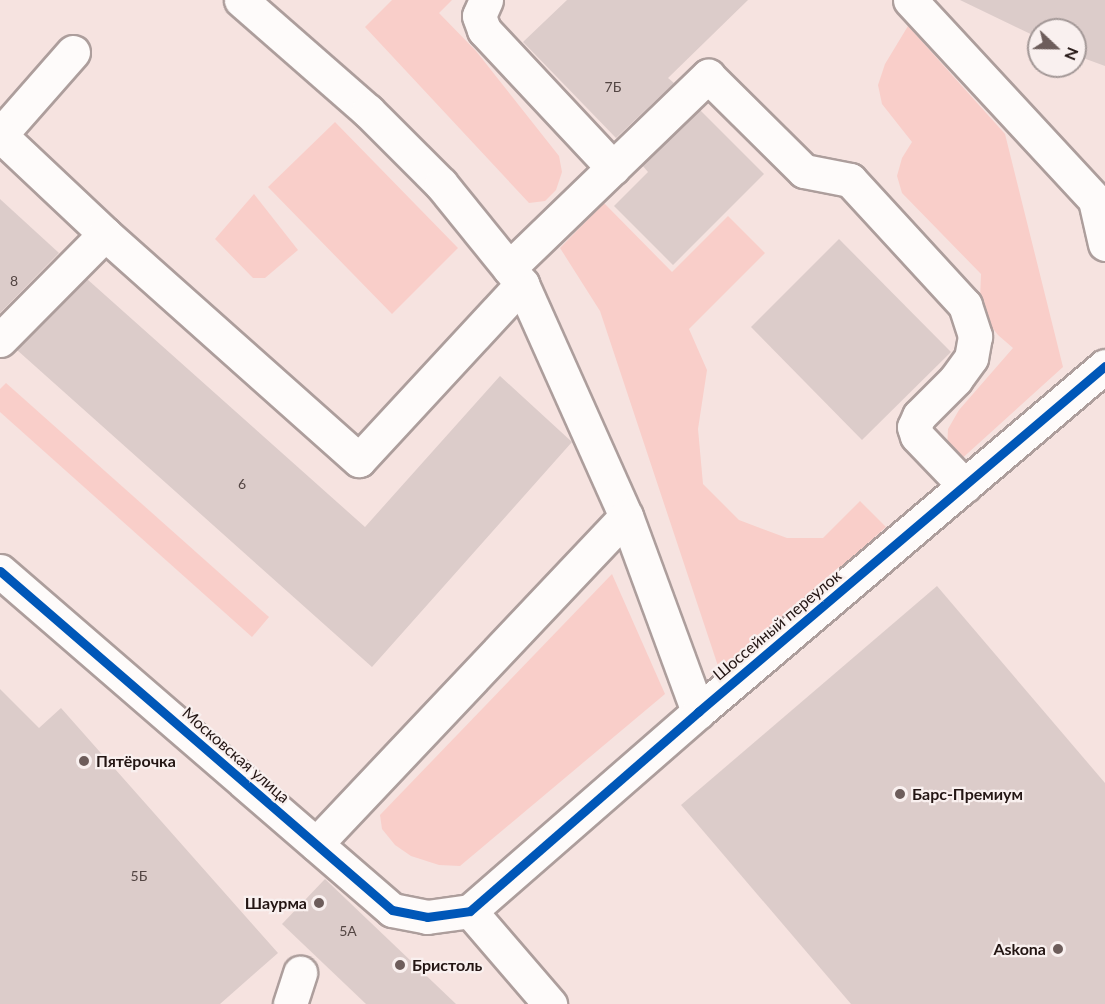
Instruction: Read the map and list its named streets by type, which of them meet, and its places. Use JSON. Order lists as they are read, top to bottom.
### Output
{
  "streets": {
    "street": ["Шоссейный переулок", "Московская улица"]
  },
  "crossings": [
    ["Шоссейный переулок", "Московская улица"]
  ],
  "places": [
    "Пятёрочка",
    "Барс-Премиум",
    "Шаурма",
    "Askona",
    "Бристоль"
  ],
  "house_numbers": [
    "7Б",
    "8",
    "6",
    "5Б",
    "5А"
  ],
  "north": "right"
}
